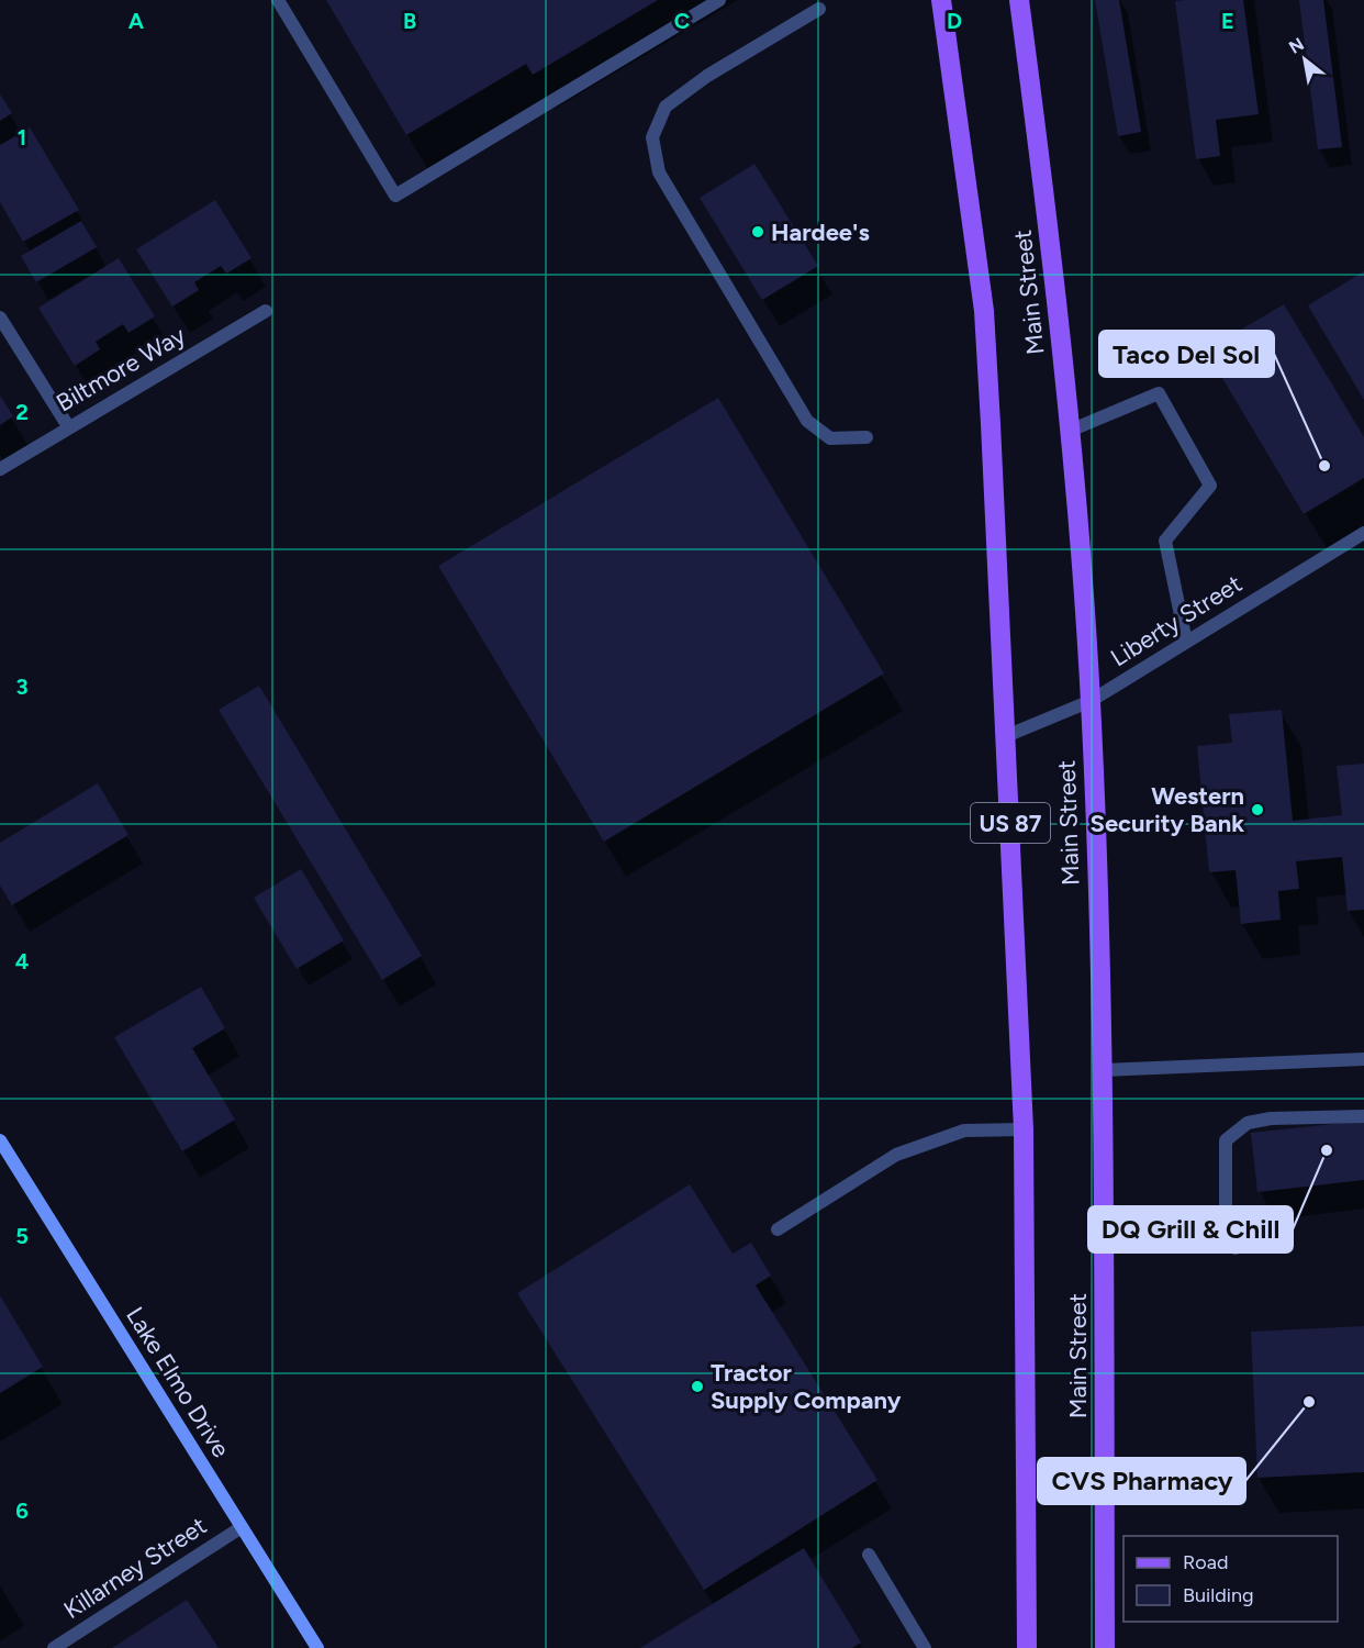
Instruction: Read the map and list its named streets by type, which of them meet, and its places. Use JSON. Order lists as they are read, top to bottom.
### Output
{
  "streets": {
    "main road": ["Main Street", "US 87", "Lake Elmo Drive"],
    "street": ["Biltmore Way", "Liberty Street", "Killarney Street"]
  },
  "crossings": [
    ["Main Street", "Liberty Street"],
    ["Lake Elmo Drive", "Killarney Street"]
  ],
  "places": [
    "Hardee's",
    "Taco Del Sol",
    "Western Security Bank",
    "DQ Grill & Chill",
    "Tractor Supply Company",
    "CVS Pharmacy"
  ],
  "legend": ["Road", "Building"],
  "north": "top left",
  "grid": {
    "columns": [
      "A",
      "B",
      "C",
      "D",
      "E"
    ],
    "rows": [
      "1",
      "2",
      "3",
      "4",
      "5",
      "6"
    ]
  }
}
